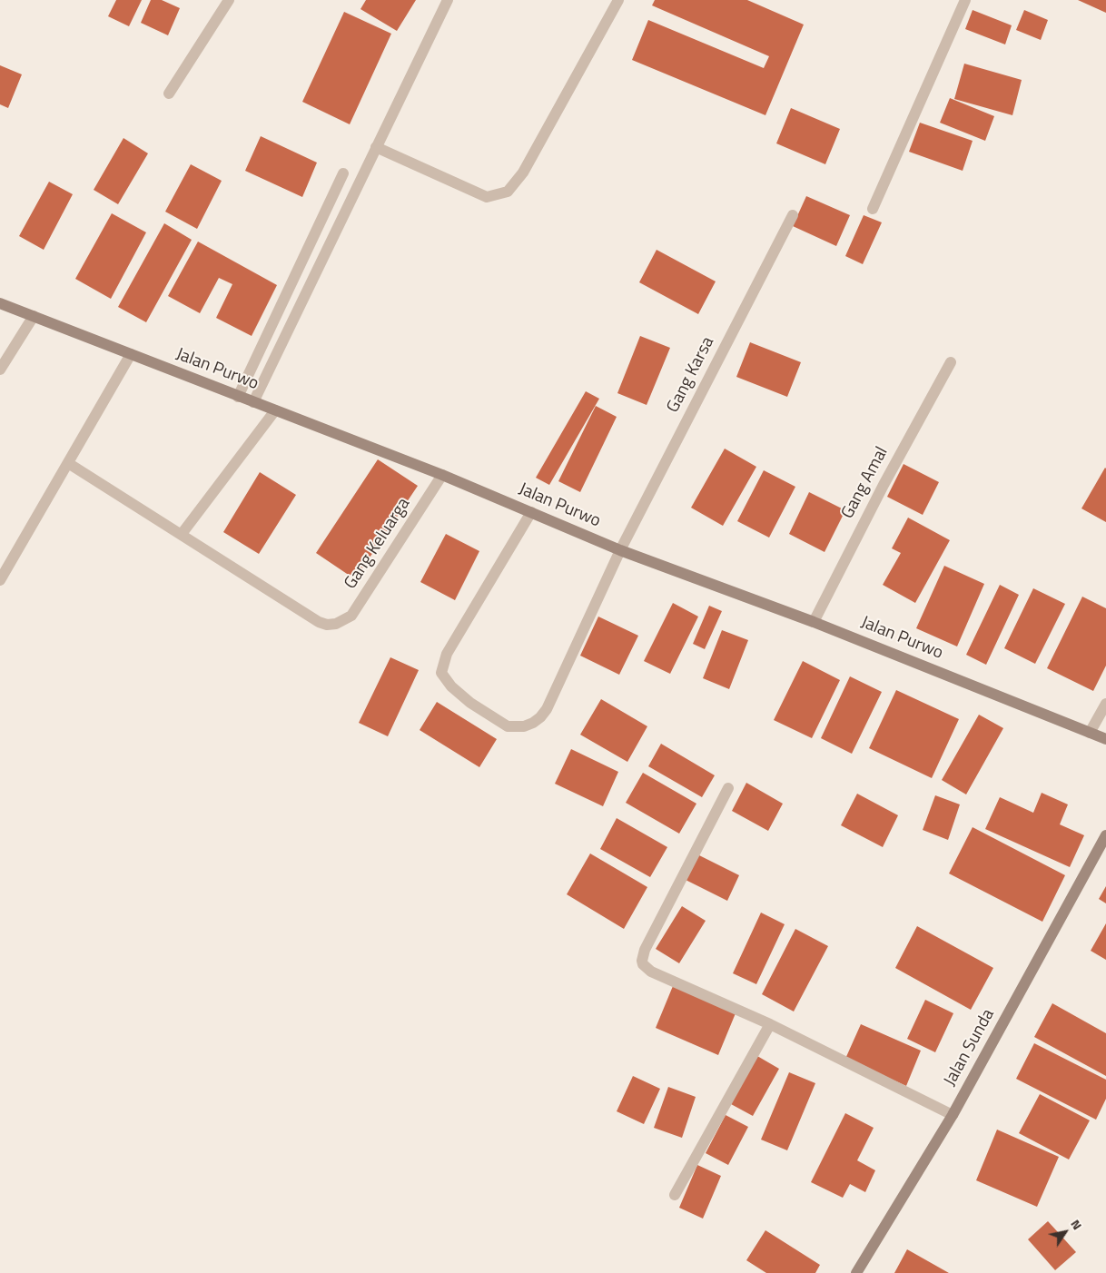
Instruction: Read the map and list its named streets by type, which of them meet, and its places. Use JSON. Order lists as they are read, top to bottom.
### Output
{
  "streets": {
    "street": [
      "Jalan Purwo",
      "Gang Karsa",
      "Gang Amal",
      "Gang Keluarga",
      "Jalan Sunda"
    ]
  },
  "crossings": [
    ["Jalan Purwo", "Gang Karsa"],
    ["Jalan Purwo", "Gang Amal"],
    ["Jalan Purwo", "Gang Keluarga"]
  ],
  "north": "top right"
}
